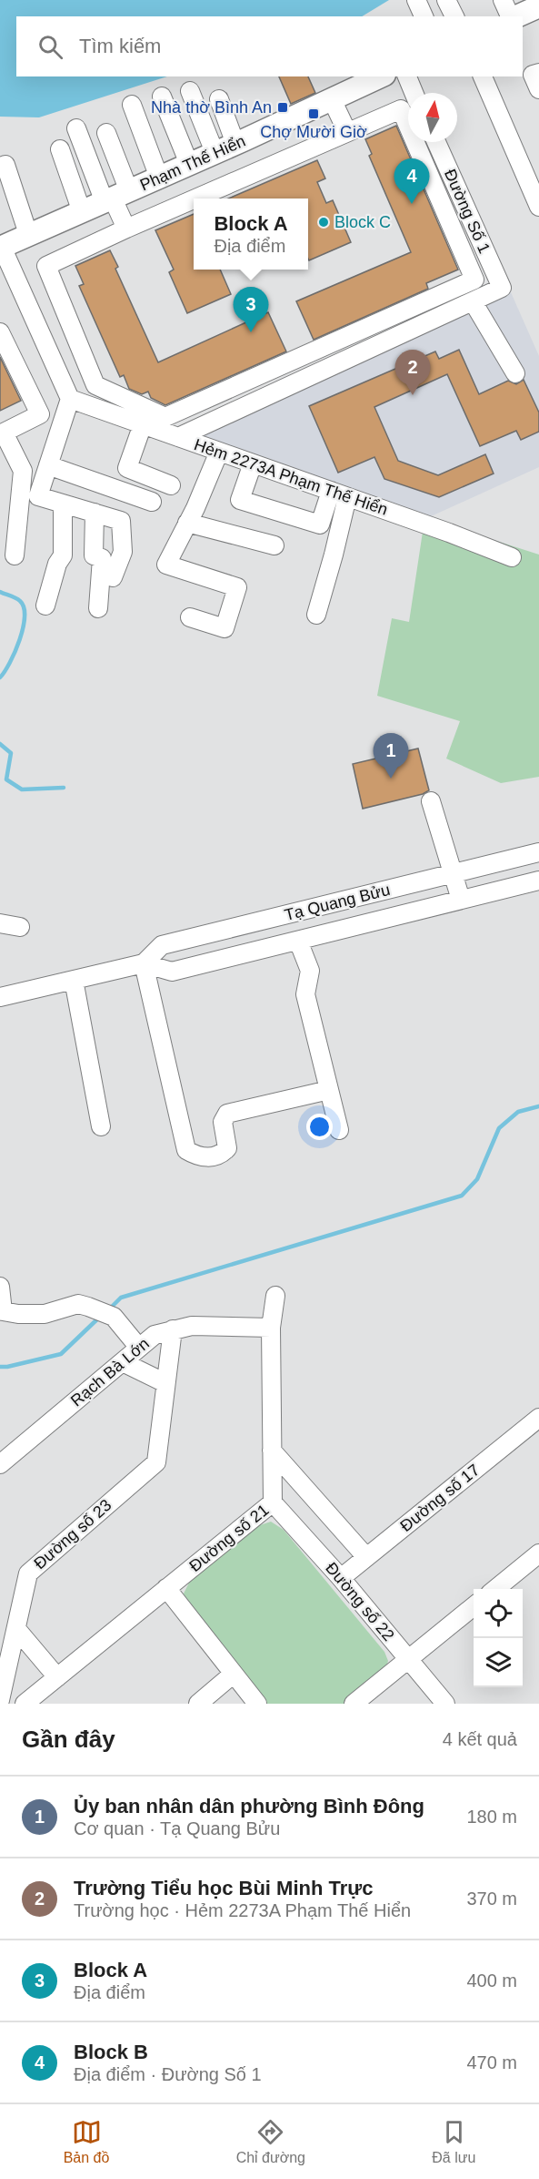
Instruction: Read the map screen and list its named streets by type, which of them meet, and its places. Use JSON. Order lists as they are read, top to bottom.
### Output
{
  "streets": {
    "main road": ["Phạm Thế Hiển"],
    "street": [
      "Đường Số 1",
      "Hẻm 2273A Phạm Thế Hiển",
      "Tạ Quang Bửu",
      "Rạch Bà Lớn",
      "Đường số 17",
      "Đường số 23",
      "Đường số 21",
      "Đường số 22"
    ]
  },
  "crossings": [
    ["Rạch Bà Lớn", "Đường số 23"],
    ["Rạch Bà Lớn", "Đường số 21"],
    ["Đường số 17", "Đường số 22"],
    ["Đường số 21", "Đường số 22"]
  ],
  "places": {
    "transit": ["Nhà thờ Bình An", "Chợ Mười Giờ"],
    "other": ["Block C"]
  },
  "north": "top",
  "page": {
    "search": "Tìm kiếm",
    "pins": [
      "4",
      "3",
      "2",
      "1"
    ],
    "popup": ["Block A", "Địa điểm"],
    "heading": ["Gần đây", "4 kết quả"],
    "list": [
      {
        "mark": "1",
        "name": "Ủy ban nhân dân phường Bình Đông",
        "note": "Cơ quan · Tạ Quang Bửu",
        "value": "180 m"
      },
      {
        "mark": "2",
        "name": "Trường Tiểu học Bùi Minh Trực",
        "note": "Trường học · Hẻm 2273A Phạm Thế Hiển",
        "value": "370 m"
      },
      {
        "mark": "3",
        "name": "Block A",
        "note": "Địa điểm",
        "value": "400 m"
      },
      {
        "mark": "4",
        "name": "Block B",
        "note": "Địa điểm · Đường Số 1",
        "value": "470 m"
      }
    ],
    "nav": ["Bản đồ", "Chỉ đường", "Đã lưu"]
  }
}
